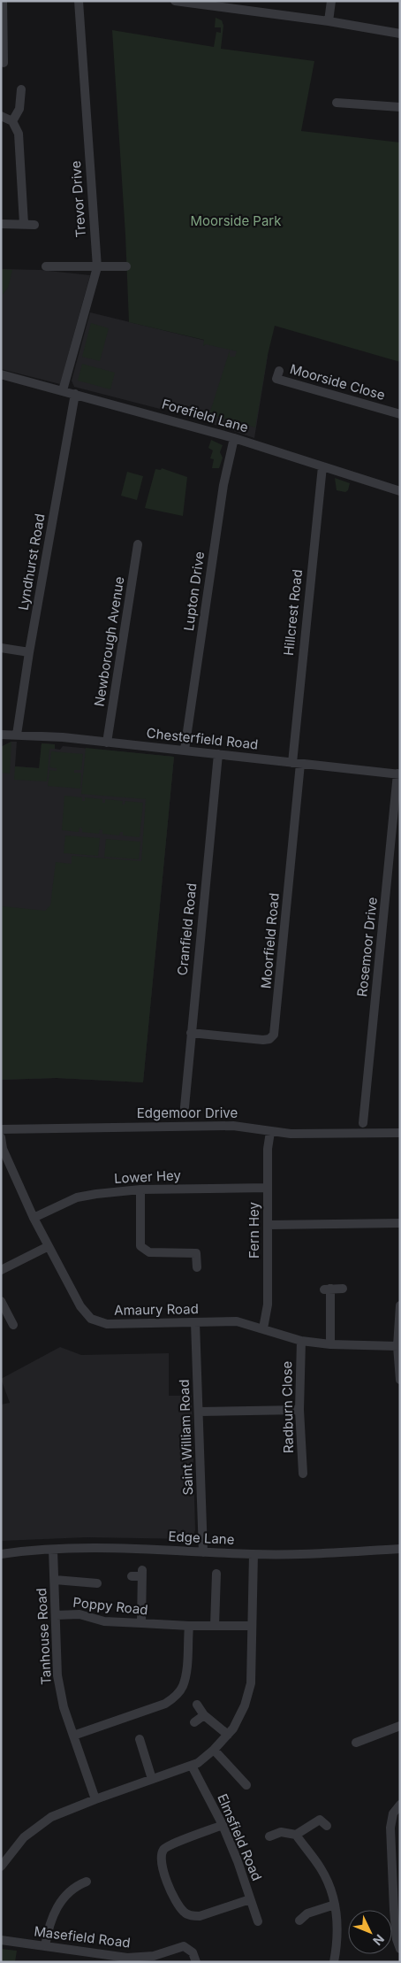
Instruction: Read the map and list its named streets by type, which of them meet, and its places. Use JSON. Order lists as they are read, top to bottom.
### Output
{
  "streets": {
    "street": [
      "Trevor Drive",
      "Moorside Close",
      "Forefield Lane",
      "Lyndhurst Road",
      "Lupton Drive",
      "Hillcrest Road",
      "Newborough Avenue",
      "Chesterfield Road",
      "Cranfield Road",
      "Moorfield Road",
      "Rosemoor Drive",
      "Edgemoor Drive",
      "Lower Hey",
      "Fern Hey",
      "Amaury Road",
      "Radburn Close",
      "Saint William Road",
      "Edge Lane",
      "Poppy Road",
      "Tanhouse Road",
      "Elmsfield Road",
      "Masefield Road"
    ]
  },
  "crossings": [
    ["Trevor Drive", "Forefield Lane"],
    ["Forefield Lane", "Lyndhurst Road"],
    ["Forefield Lane", "Lupton Drive"],
    ["Forefield Lane", "Hillcrest Road"],
    ["Lyndhurst Road", "Chesterfield Road"],
    ["Lupton Drive", "Chesterfield Road"],
    ["Hillcrest Road", "Chesterfield Road"],
    ["Hillcrest Road", "Moorfield Road"],
    ["Newborough Avenue", "Chesterfield Road"],
    ["Chesterfield Road", "Cranfield Road"],
    ["Chesterfield Road", "Moorfield Road"],
    ["Chesterfield Road", "Rosemoor Drive"],
    ["Cranfield Road", "Moorfield Road"],
    ["Edgemoor Drive", "Fern Hey"],
    ["Lower Hey", "Fern Hey"],
    ["Lower Hey", "Amaury Road"],
    ["Fern Hey", "Amaury Road"],
    ["Amaury Road", "Radburn Close"],
    ["Amaury Road", "Saint William Road"],
    ["Saint William Road", "Edge Lane"],
    ["Edge Lane", "Tanhouse Road"],
    ["Poppy Road", "Tanhouse Road"]
  ],
  "parks": ["Moorside Park"],
  "north": "bottom right"
}
